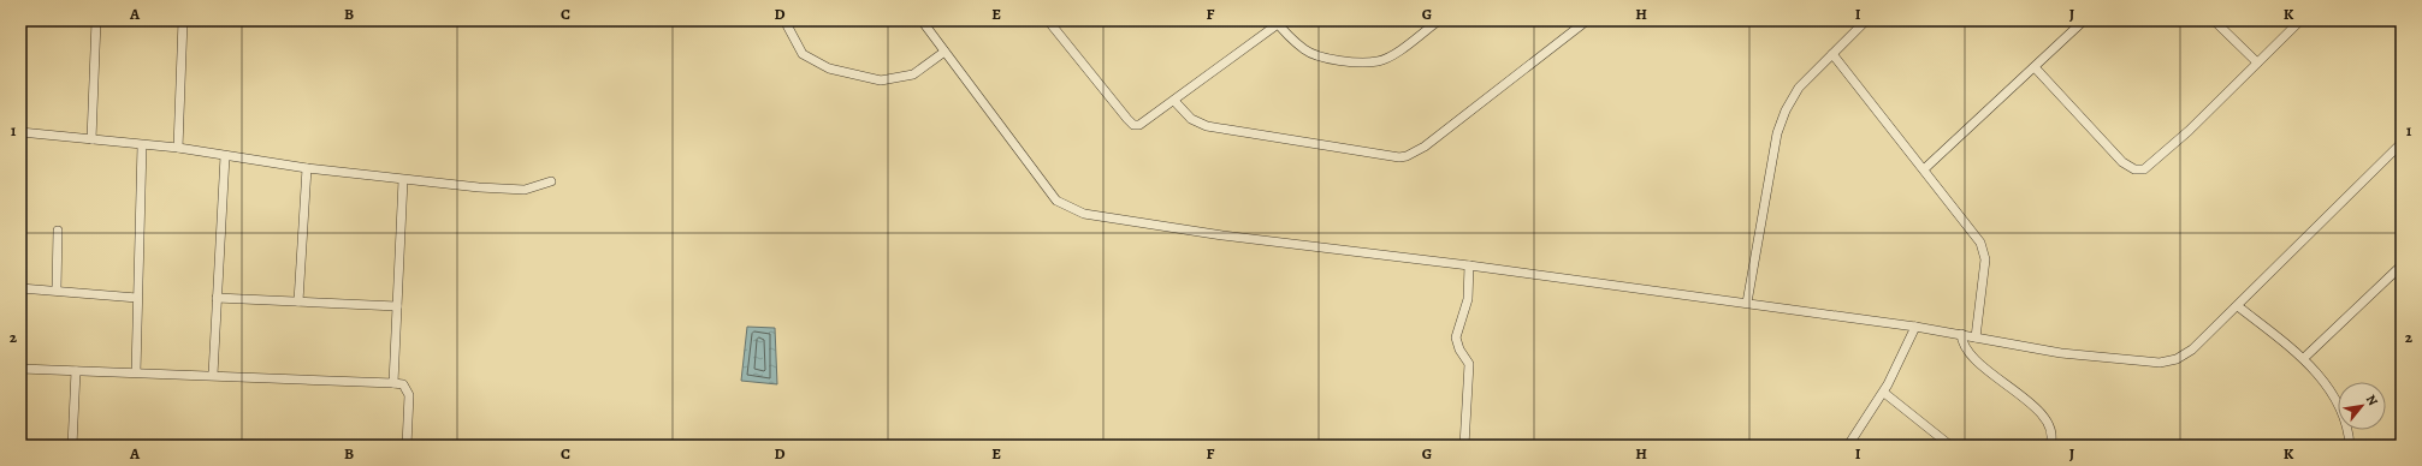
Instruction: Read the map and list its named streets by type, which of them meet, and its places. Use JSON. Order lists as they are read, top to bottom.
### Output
{
  "north": "top right",
  "grid": {
    "columns": [
      "A",
      "B",
      "C",
      "D",
      "E",
      "F",
      "G",
      "H",
      "I",
      "J",
      "K"
    ],
    "rows": ["1", "2"]
  }
}
